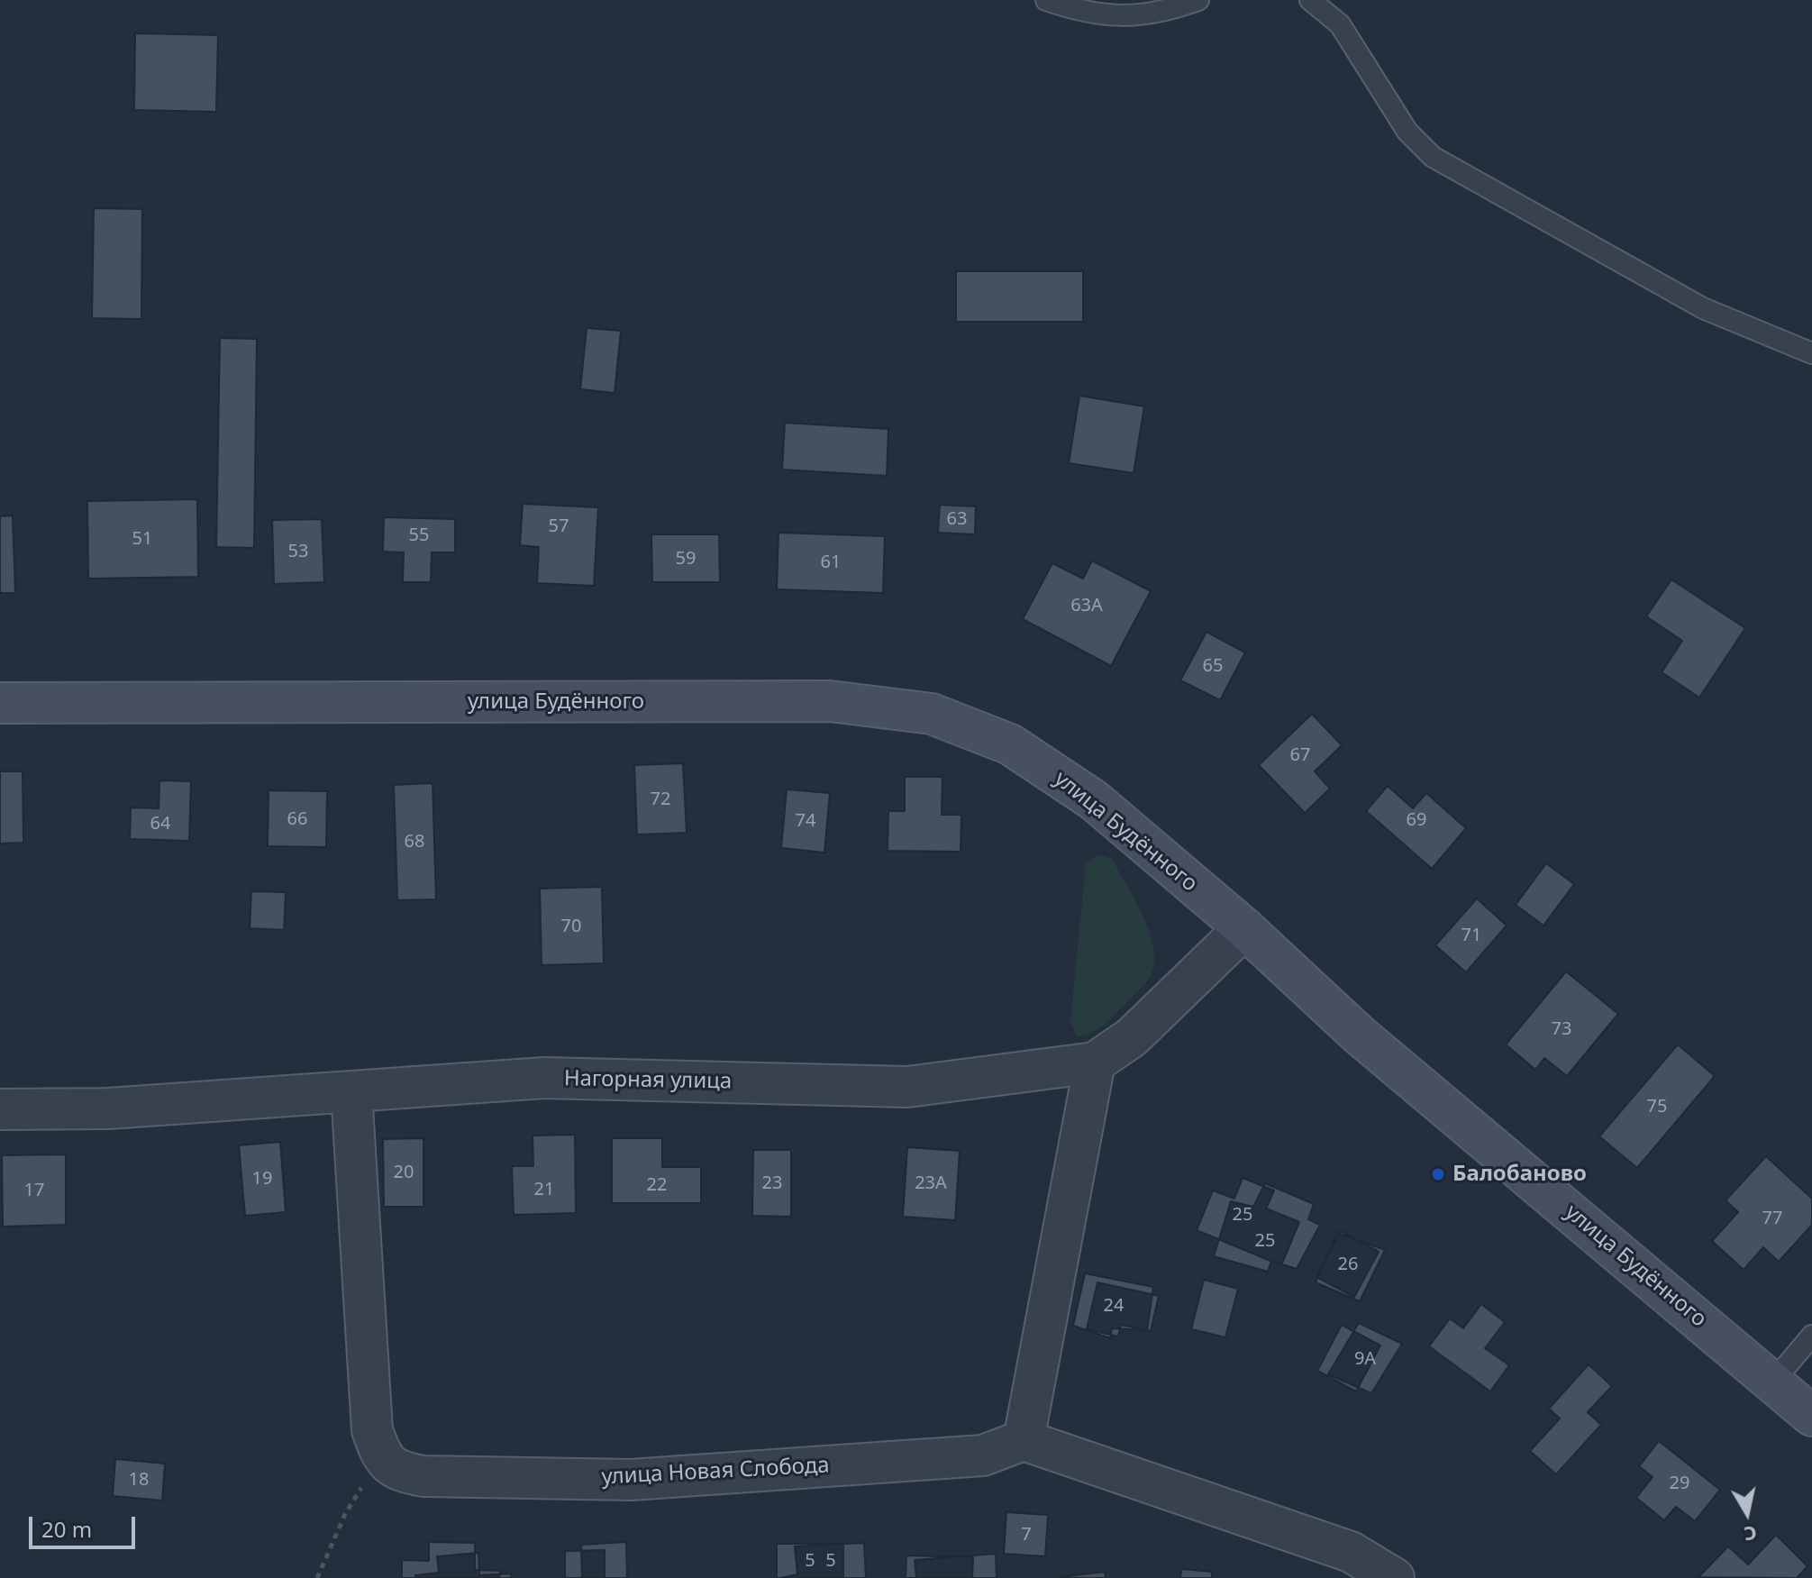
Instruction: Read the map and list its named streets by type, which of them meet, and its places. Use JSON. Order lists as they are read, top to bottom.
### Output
{
  "streets": {
    "main road": ["улица Будённого"],
    "street": ["Нагорная улица", "улица Новая Слобода"]
  },
  "crossings": [
    ["улица Будённого", "Нагорная улица"],
    ["Нагорная улица", "улица Новая Слобода"]
  ],
  "places": ["Балобаново"],
  "house_numbers": [
    "63",
    "57",
    "55",
    "51",
    "53",
    "59",
    "61",
    "63А",
    "65",
    "67",
    "72",
    "66",
    "69",
    "74",
    "64",
    "68",
    "70",
    "71",
    "73",
    "75",
    "20",
    "19",
    "23",
    "23А",
    "22",
    "21",
    "17",
    "25",
    "77",
    "25",
    "26",
    "24",
    "9А",
    "18",
    "29",
    "7",
    "5",
    "5"
  ],
  "scale_bar": "20 m",
  "north": "bottom"
}
